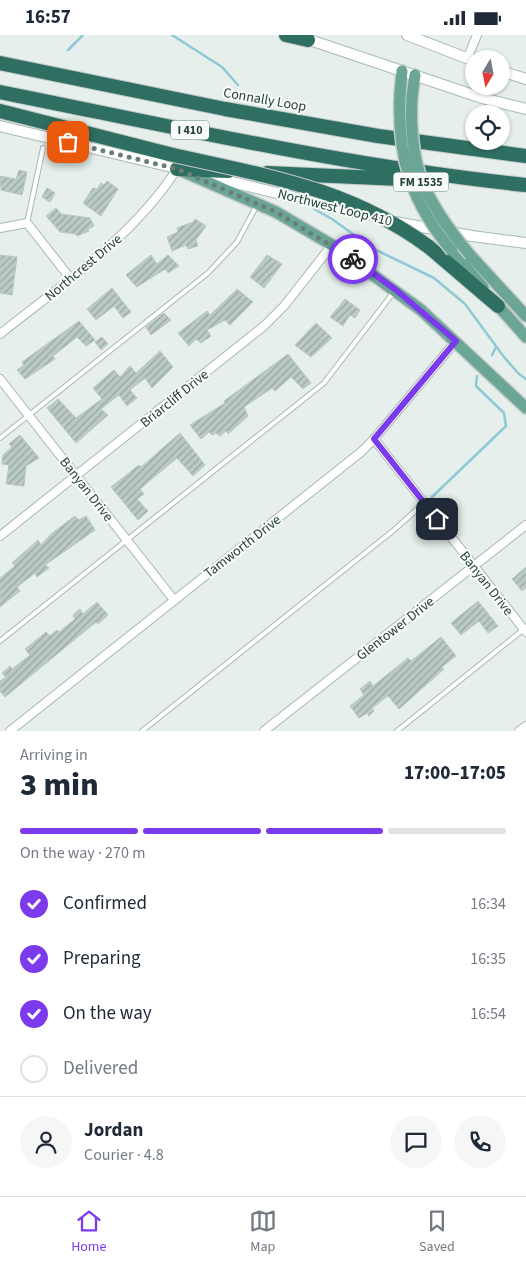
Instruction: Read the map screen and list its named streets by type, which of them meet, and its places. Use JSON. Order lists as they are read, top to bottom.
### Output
{
  "streets": {
    "highway": ["Connally Loop", "I 410"],
    "main road": ["FM 1535", "Northwest Loop 410"],
    "street": [
      "Northcrest Drive",
      "Briarcliff Drive",
      "Banyan Drive",
      "Tamworth Drive",
      "Glentower Drive"
    ]
  },
  "crossings": [
    ["Northwest Loop 410", "Northcrest Drive"],
    ["Briarcliff Drive", "Banyan Drive"],
    ["Banyan Drive", "Tamworth Drive"],
    ["Banyan Drive", "Glentower Drive"]
  ],
  "north": "bottom",
  "page": {
    "status": "16:57",
    "heading": ["3 min", "Arriving in", "17:00–17:05"],
    "panel": ["Jordan", "Courier · 4.8"],
    "bar": "On the way · 270 m",
    "list": [
      ["Confirmed", "16:34"],
      ["Preparing", "16:35"],
      ["On the way", "16:54"],
      "Delivered"
    ],
    "tabs": ["Home", "Map", "Saved"]
  }
}
